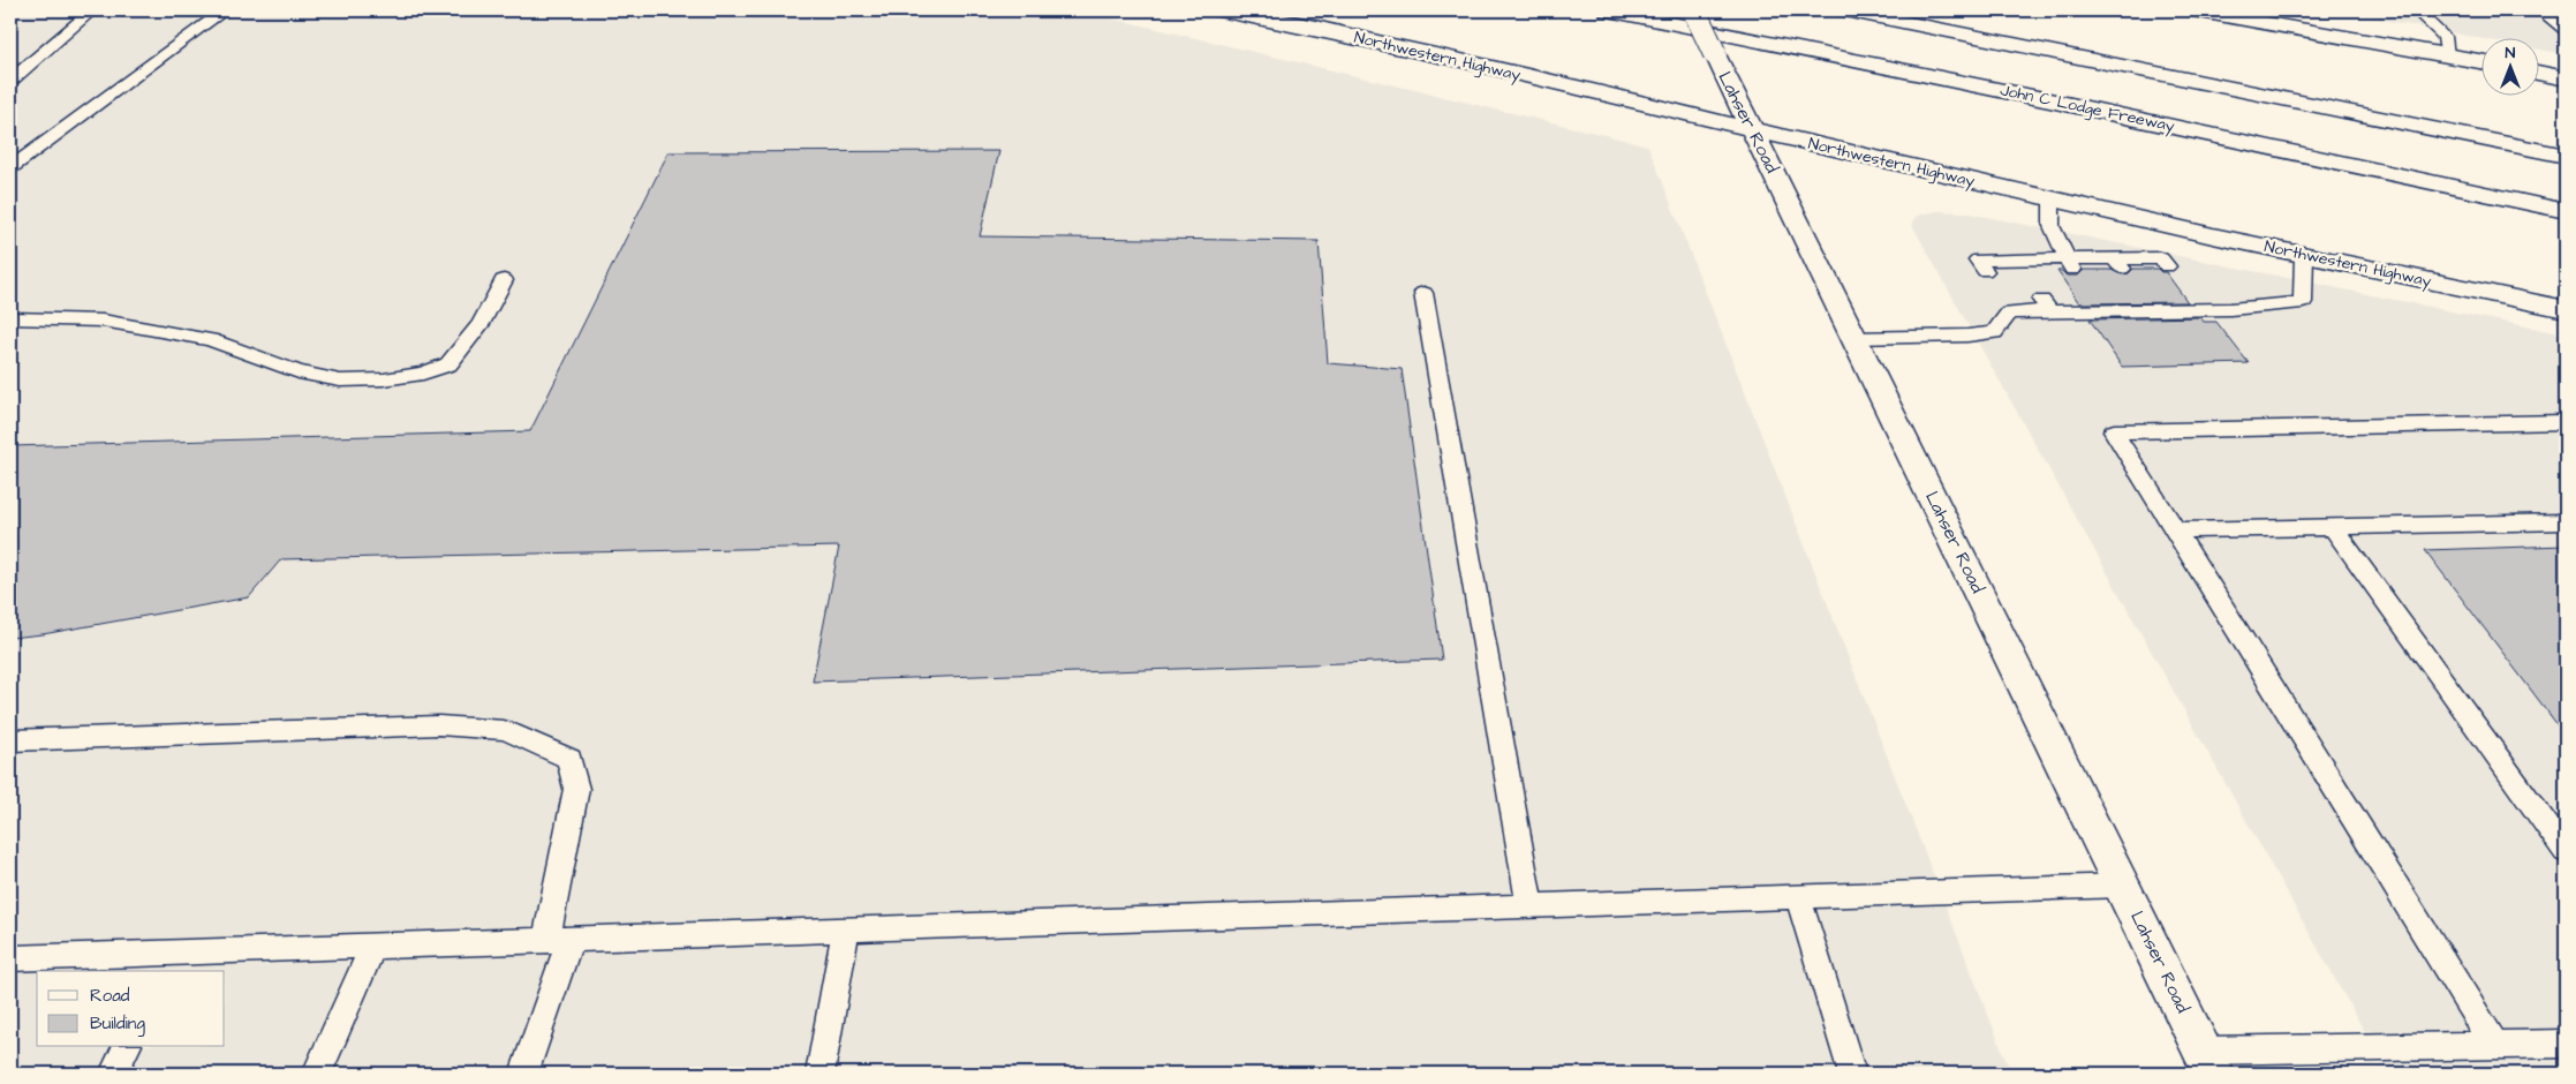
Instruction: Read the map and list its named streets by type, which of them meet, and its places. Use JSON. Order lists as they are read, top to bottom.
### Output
{
  "streets": {
    "main road": ["Northwestern Highway", "John C Lodge Freeway", "Lahser Road"]
  },
  "crossings": [
    ["Northwestern Highway", "Lahser Road"]
  ],
  "legend": ["Road", "Building"],
  "north": "top"
}
